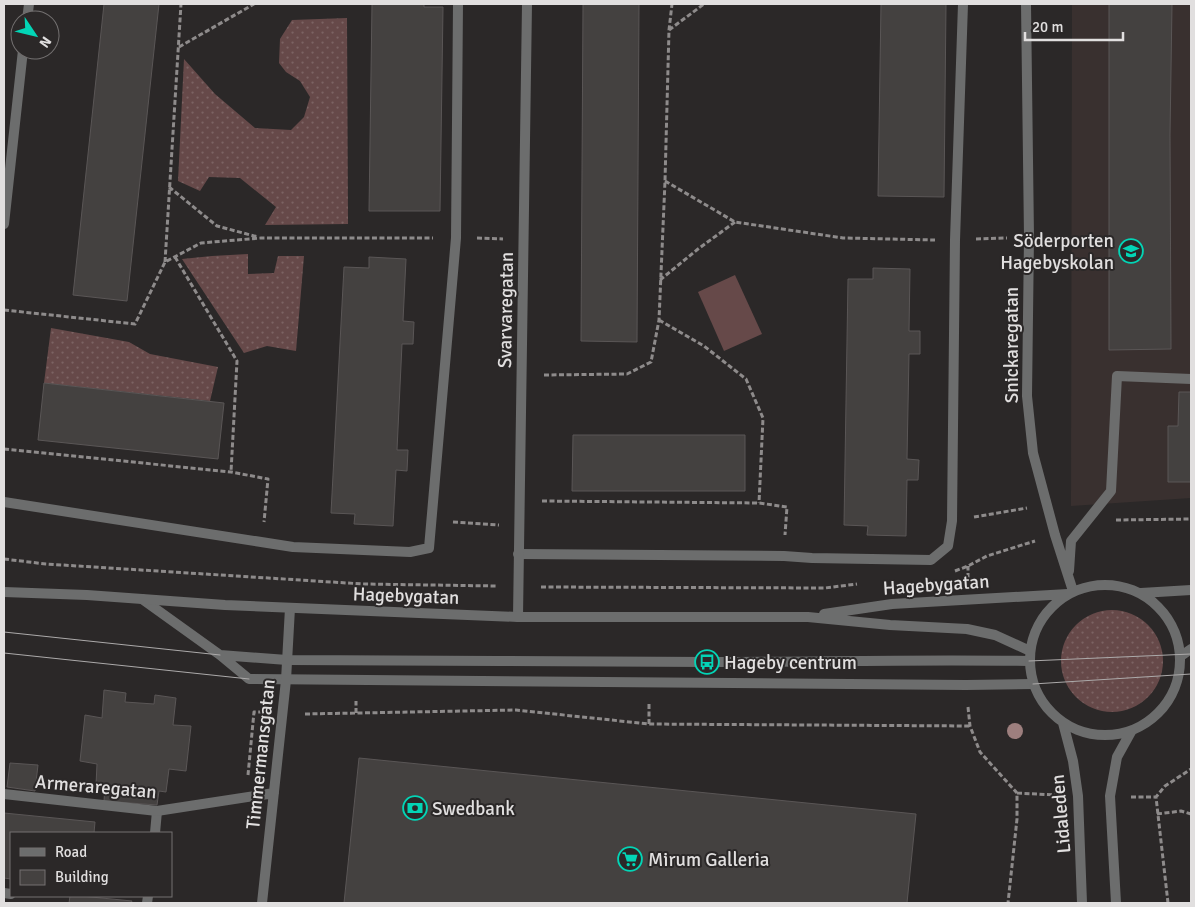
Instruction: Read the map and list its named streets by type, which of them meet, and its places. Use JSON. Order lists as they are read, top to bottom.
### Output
{
  "streets": {
    "street": [
      "Svarvaregatan",
      "Snickaregatan",
      "Hagebygatan",
      "Timmermansgatan",
      "Armeraregatan",
      "Lidaleden"
    ]
  },
  "crossings": [
    ["Svarvaregatan", "Hagebygatan"],
    ["Snickaregatan", "Hagebygatan"],
    ["Snickaregatan", "Lidaleden"],
    ["Hagebygatan", "Timmermansgatan"],
    ["Hagebygatan", "Lidaleden"],
    ["Timmermansgatan", "Armeraregatan"]
  ],
  "places": {
    "school or university": ["Söderporten Hagebyskolan"],
    "bus stop": ["Hageby centrum"],
    "bank": ["Swedbank"],
    "supermarket": ["Mirum Galleria"]
  },
  "legend": ["Road", "Building"],
  "scale_bar": "20 m",
  "north": "bottom right"
}
